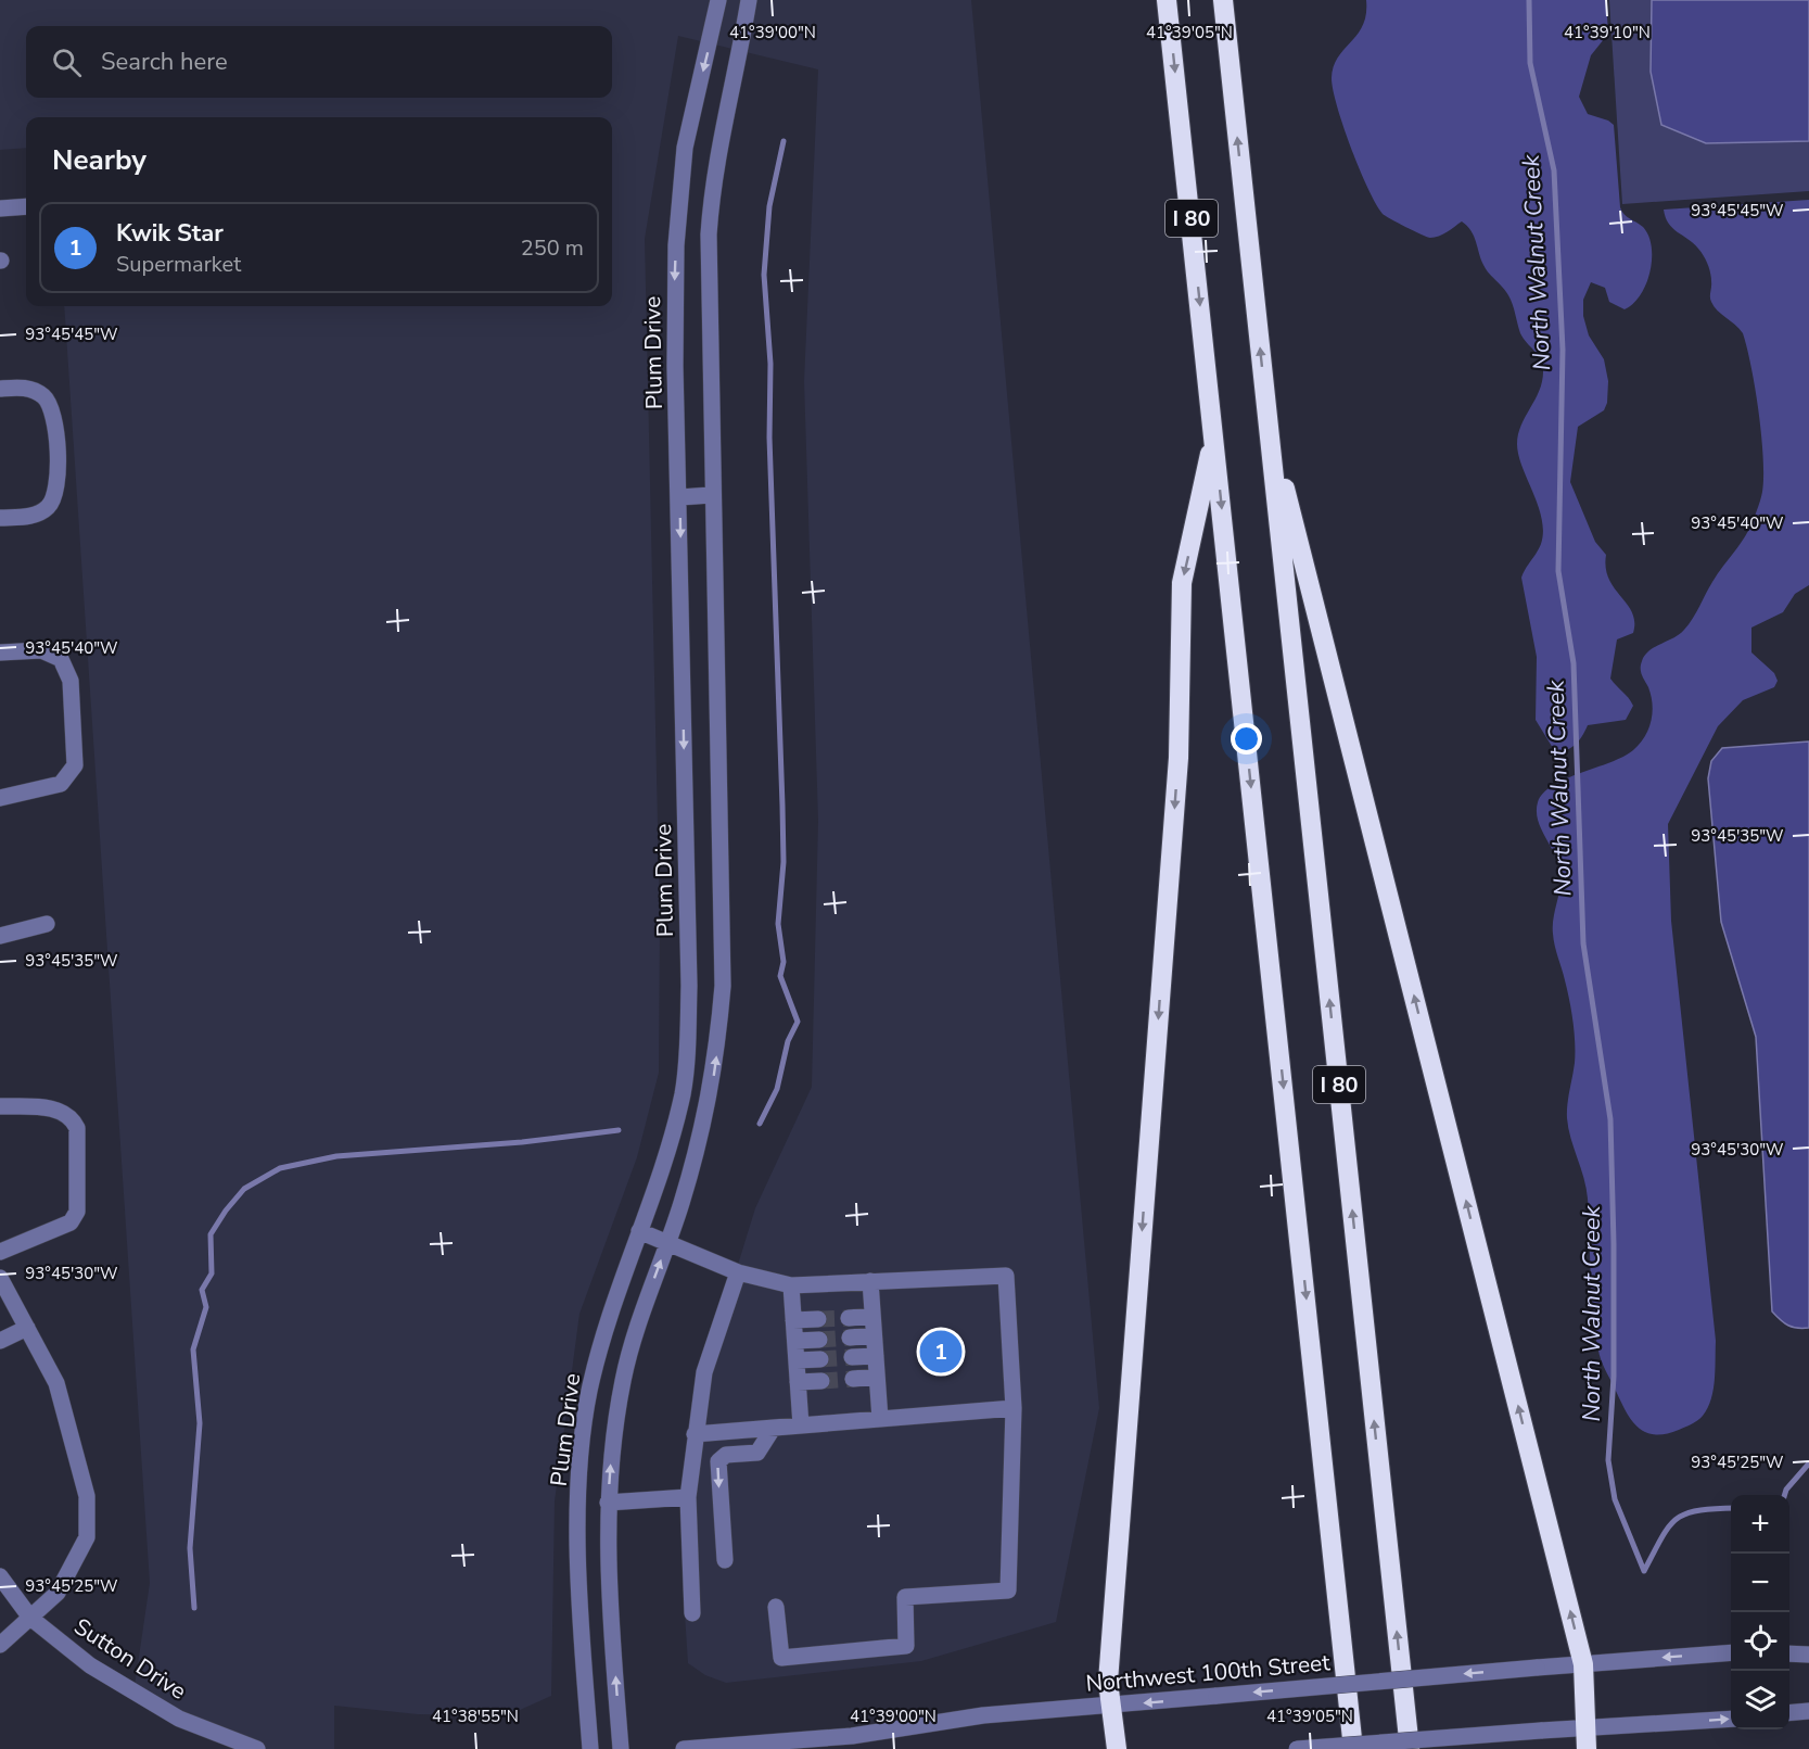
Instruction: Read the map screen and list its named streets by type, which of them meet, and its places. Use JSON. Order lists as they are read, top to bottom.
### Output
{
  "streets": {
    "highway": ["I 80"],
    "street": ["Plum Drive", "Sutton Drive", "Northwest 100th Street"]
  },
  "water": ["North Walnut Creek"],
  "page": {
    "search": "Search here",
    "heading": "Nearby",
    "list": [
      {
        "mark": "1",
        "name": "Kwik Star",
        "note": "Supermarket",
        "value": "250 m"
      }
    ],
    "pins": "1",
    "map_buttons": ["+", "−"]
  },
  "coordinates": [
    "41°39'00\"N",
    "41°39'05\"N",
    "41°39'10\"N",
    "93°45'45\"W",
    "93°45'40\"W",
    "93°45'35\"W",
    "93°45'30\"W",
    "93°45'25\"W",
    "41°38'55\"N"
  ]
}
